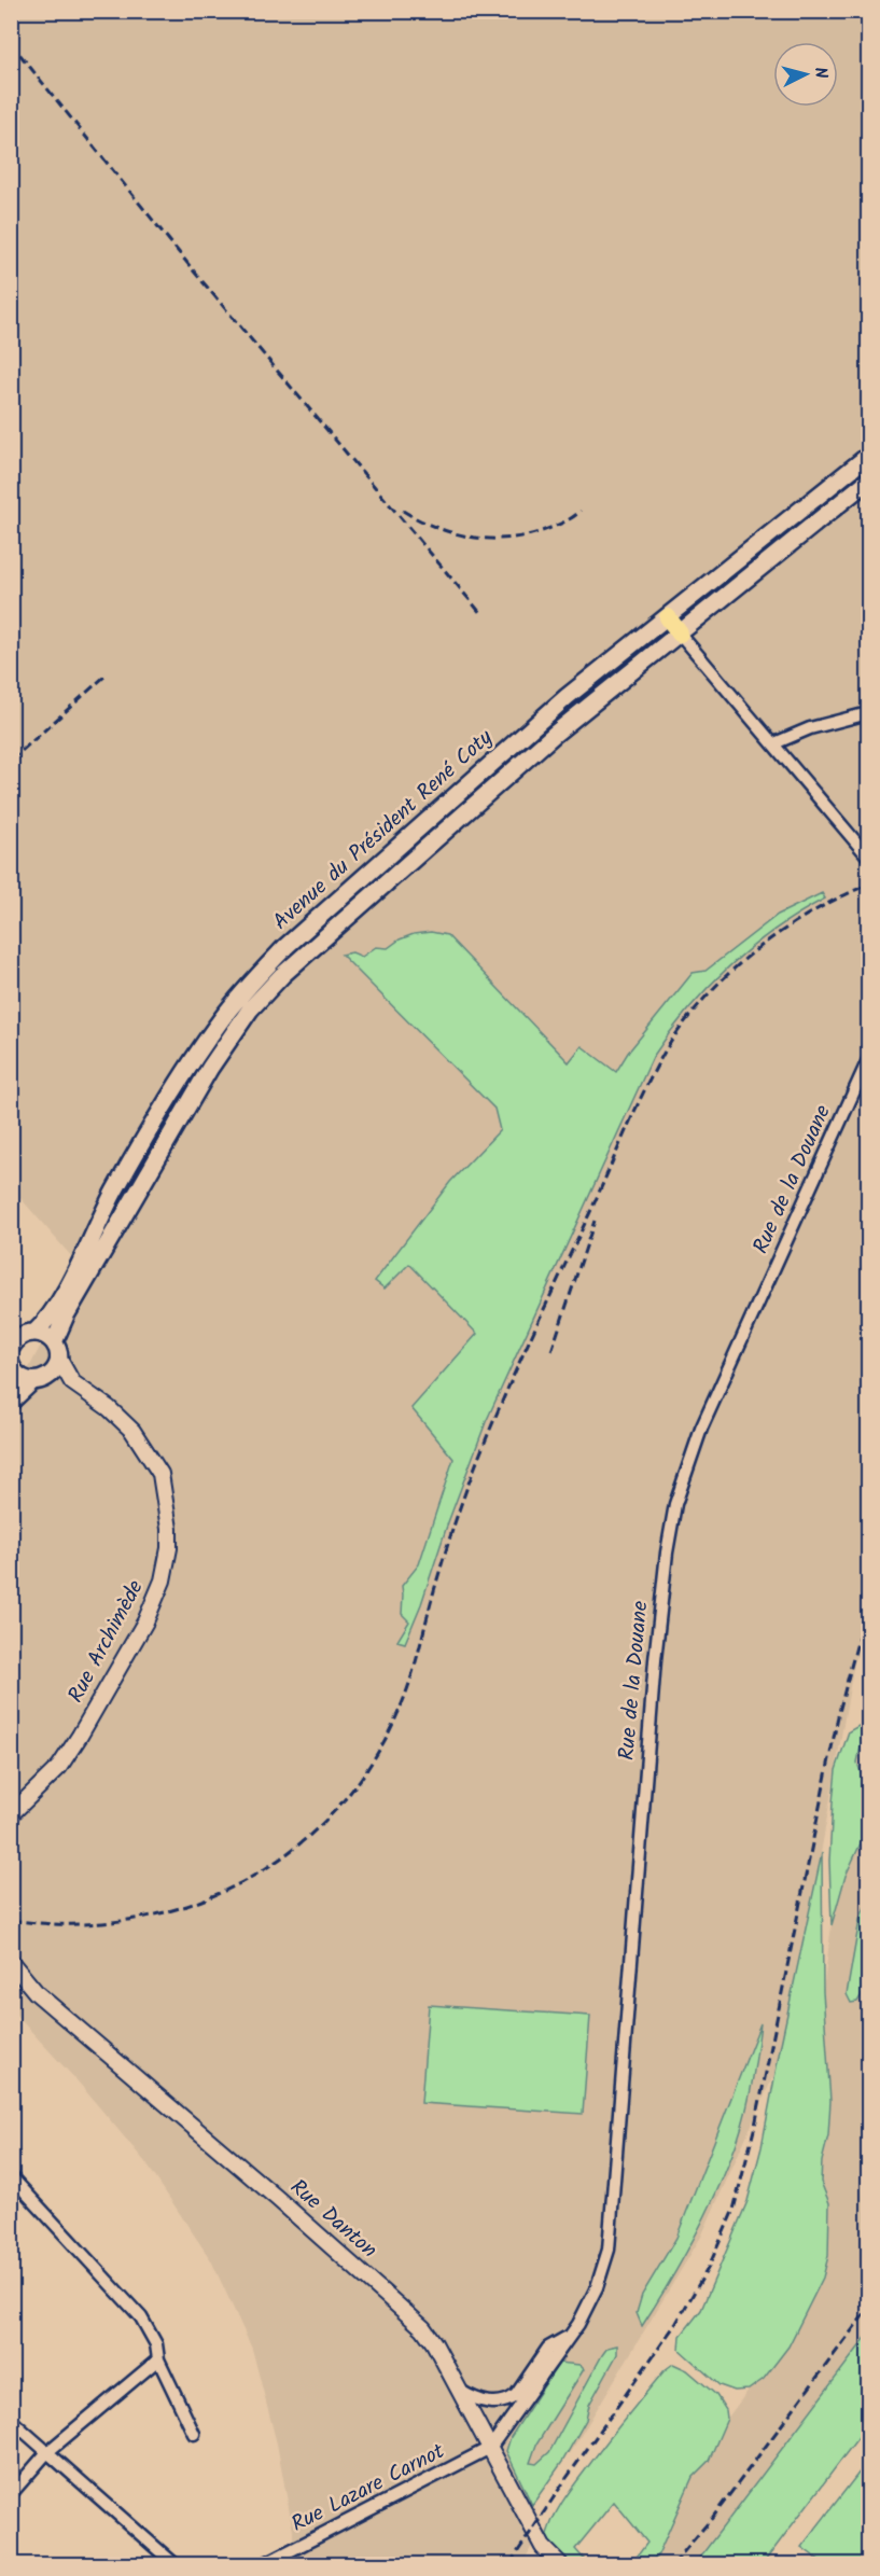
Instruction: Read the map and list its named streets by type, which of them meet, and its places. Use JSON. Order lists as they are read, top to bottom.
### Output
{
  "streets": {
    "main road": ["Avenue du Président René Coty"],
    "street": [
      "Rue de la Douane",
      "Rue Archimède",
      "Rue Danton",
      "Rue Lazare Carnot"
    ]
  },
  "crossings": [
    ["Avenue du Président René Coty", "Rue Archimède"],
    ["Rue de la Douane", "Rue Danton"],
    ["Rue de la Douane", "Rue Lazare Carnot"],
    ["Rue Danton", "Rue Lazare Carnot"]
  ],
  "north": "right"
}
